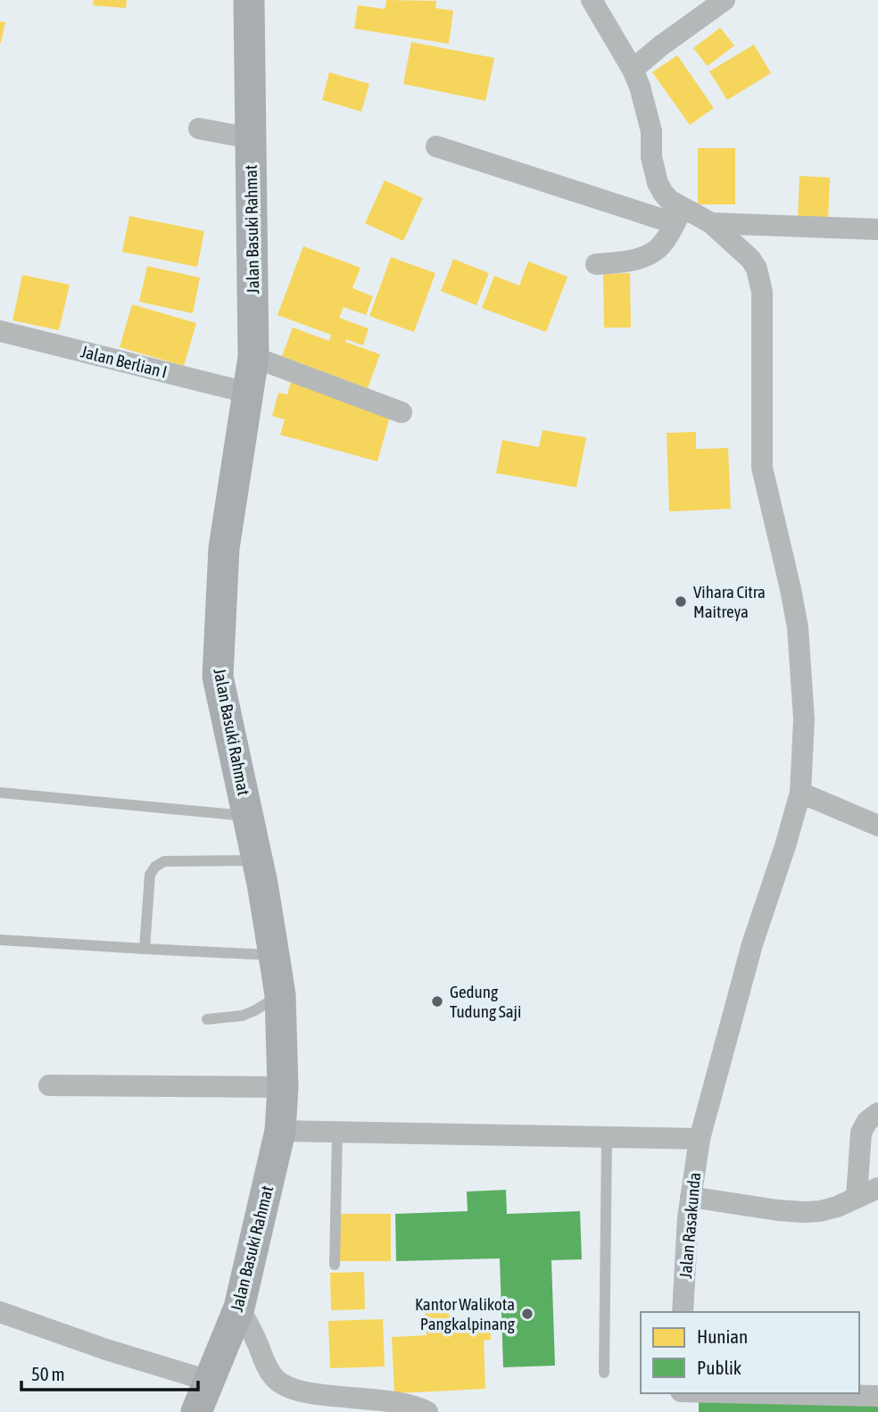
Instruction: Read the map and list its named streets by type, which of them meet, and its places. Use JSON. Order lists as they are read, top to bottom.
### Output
{
  "streets": {
    "street": ["Jalan Basuki Rahmat", "Jalan Berlian I", "Jalan Rasakunda"]
  },
  "crossings": [
    ["Jalan Basuki Rahmat", "Jalan Berlian I"]
  ],
  "places": ["Vihara Citra Maitreya", "Gedung Tudung Saji", "Kantor Walikota Pangkalpinang"],
  "legend": ["Hunian", "Publik"],
  "scale_bar": "50 m"
}
